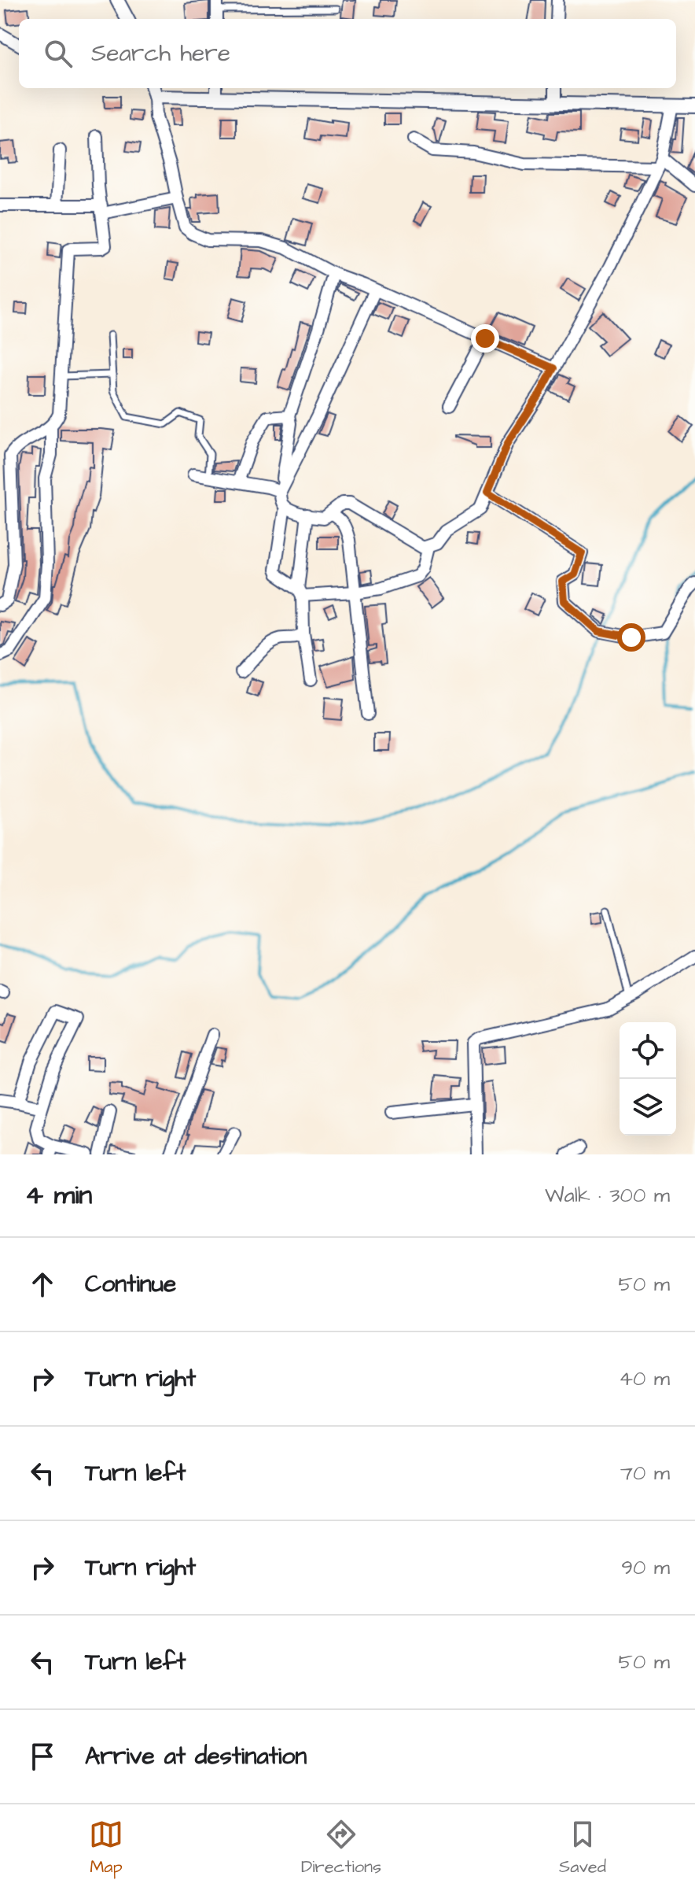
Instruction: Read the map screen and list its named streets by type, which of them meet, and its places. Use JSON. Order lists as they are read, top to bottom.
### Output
{
  "page": {
    "search": "Search here",
    "heading": ["4 min", "Walk · 300 m"],
    "list": [
      ["Continue", "50 m"],
      ["Turn right", "40 m"],
      ["Turn left", "70 m"],
      ["Turn right", "90 m"],
      ["Turn left", "50 m"],
      "Arrive at destination"
    ],
    "nav": ["Map", "Directions", "Saved"]
  }
}
